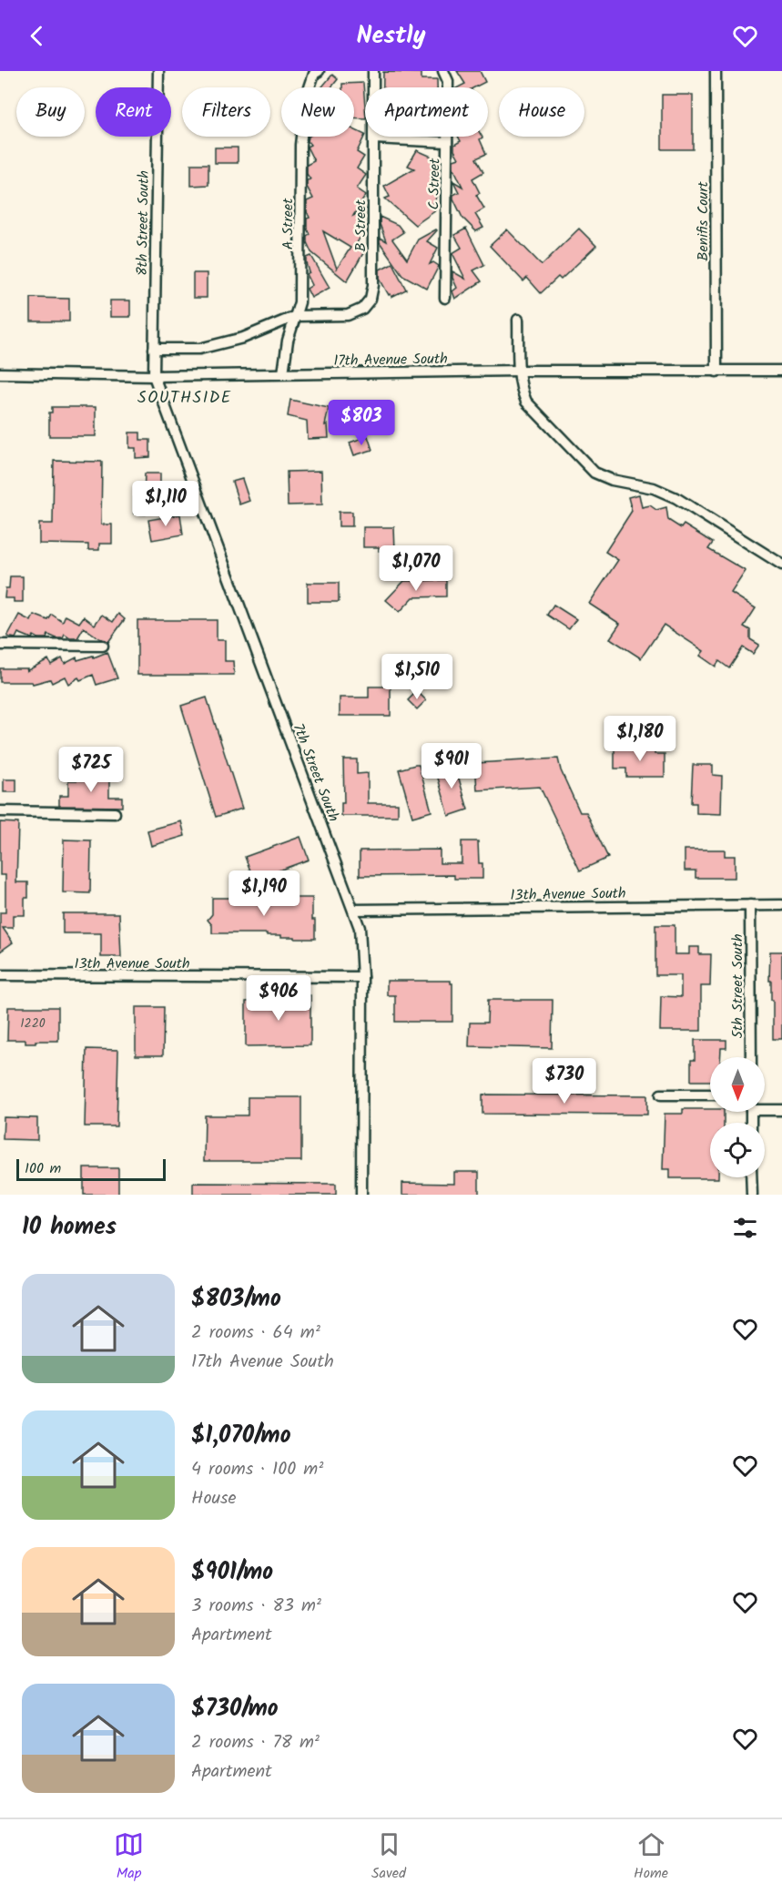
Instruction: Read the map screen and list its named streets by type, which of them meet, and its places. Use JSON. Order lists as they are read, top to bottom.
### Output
{
  "streets": {
    "street": [
      "C Street",
      "Benifis Court",
      "8th Street South",
      "A Street",
      "B Street",
      "17th Avenue South",
      "7th Street South",
      "13th Avenue South",
      "5th Street South"
    ]
  },
  "crossings": [
    ["Benifis Court", "17th Avenue South"],
    ["8th Street South", "17th Avenue South"],
    ["8th Street South", "7th Street South"],
    ["A Street", "B Street"],
    ["A Street", "17th Avenue South"],
    ["17th Avenue South", "7th Street South"],
    ["7th Street South", "13th Avenue South"],
    ["13th Avenue South", "5th Street South"]
  ],
  "districts": ["SOUTHSIDE"],
  "house_numbers": ["1220"],
  "scale_bar": "100 m",
  "north": "bottom",
  "page": {
    "header": "Nestly",
    "chip": [
      "Buy",
      "Rent",
      "Filters",
      "New",
      "Apartment",
      "House"
    ],
    "price": [
      "$803",
      "$1,110",
      "$1,070",
      "$1,510",
      "$1,180",
      "$901",
      "$725",
      "$1,190",
      "$906",
      "$730"
    ],
    "scale": "100 m",
    "heading": "10 homes",
    "list": [
      {
        "name": "$803/mo",
        "note": "2 rooms · 64 m² · 17th Avenue South"
      },
      {
        "name": "$1,070/mo",
        "note": "4 rooms · 100 m² · House"
      },
      {
        "name": "$901/mo",
        "note": "3 rooms · 83 m² · Apartment"
      },
      {
        "name": "$730/mo",
        "note": "2 rooms · 78 m² · Apartment"
      }
    ],
    "tabs": ["Map", "Saved", "Home"]
  }
}
